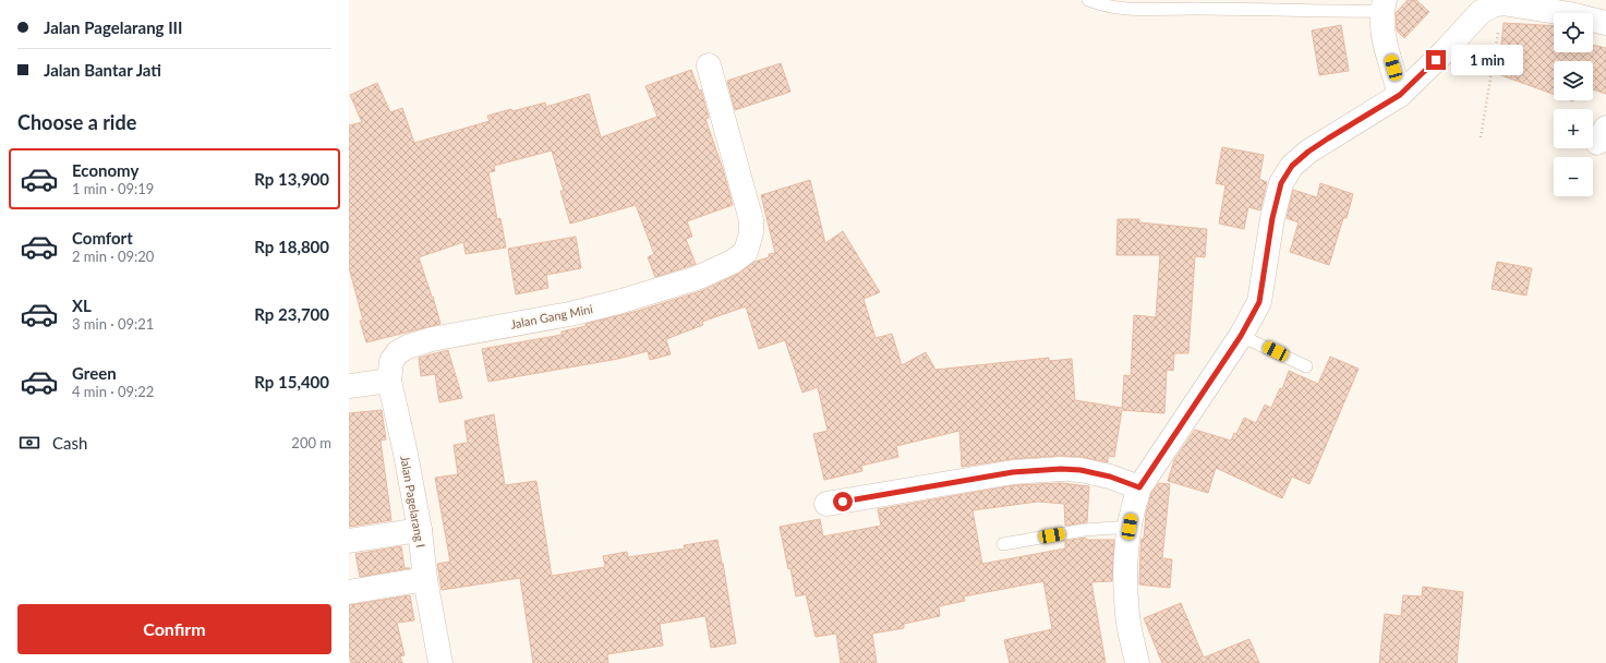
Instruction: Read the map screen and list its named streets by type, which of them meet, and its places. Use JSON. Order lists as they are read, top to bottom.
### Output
{
  "streets": {
    "street": ["Jalan Gang Mini", "Jalan Pagelarang I"]
  },
  "crossings": [
    ["Jalan Gang Mini", "Jalan Pagelarang I"]
  ],
  "page": {
    "banner": ["Jalan Pagelarang III", "Jalan Bantar Jati"],
    "map_buttons": ["+", "−"],
    "bubble": "1 min",
    "heading": "Choose a ride",
    "list": [
      {
        "name": "Economy",
        "note": "1 min · 09:19",
        "value": "Rp 13,900"
      },
      {
        "name": "Comfort",
        "note": "2 min · 09:20",
        "value": "Rp 18,800"
      },
      {
        "name": "XL",
        "note": "3 min · 09:21",
        "value": "Rp 23,700"
      },
      {
        "name": "Green",
        "note": "4 min · 09:22",
        "value": "Rp 15,400"
      }
    ],
    "pay": ["Cash", "200 m"],
    "buttons": "Confirm"
  }
}
